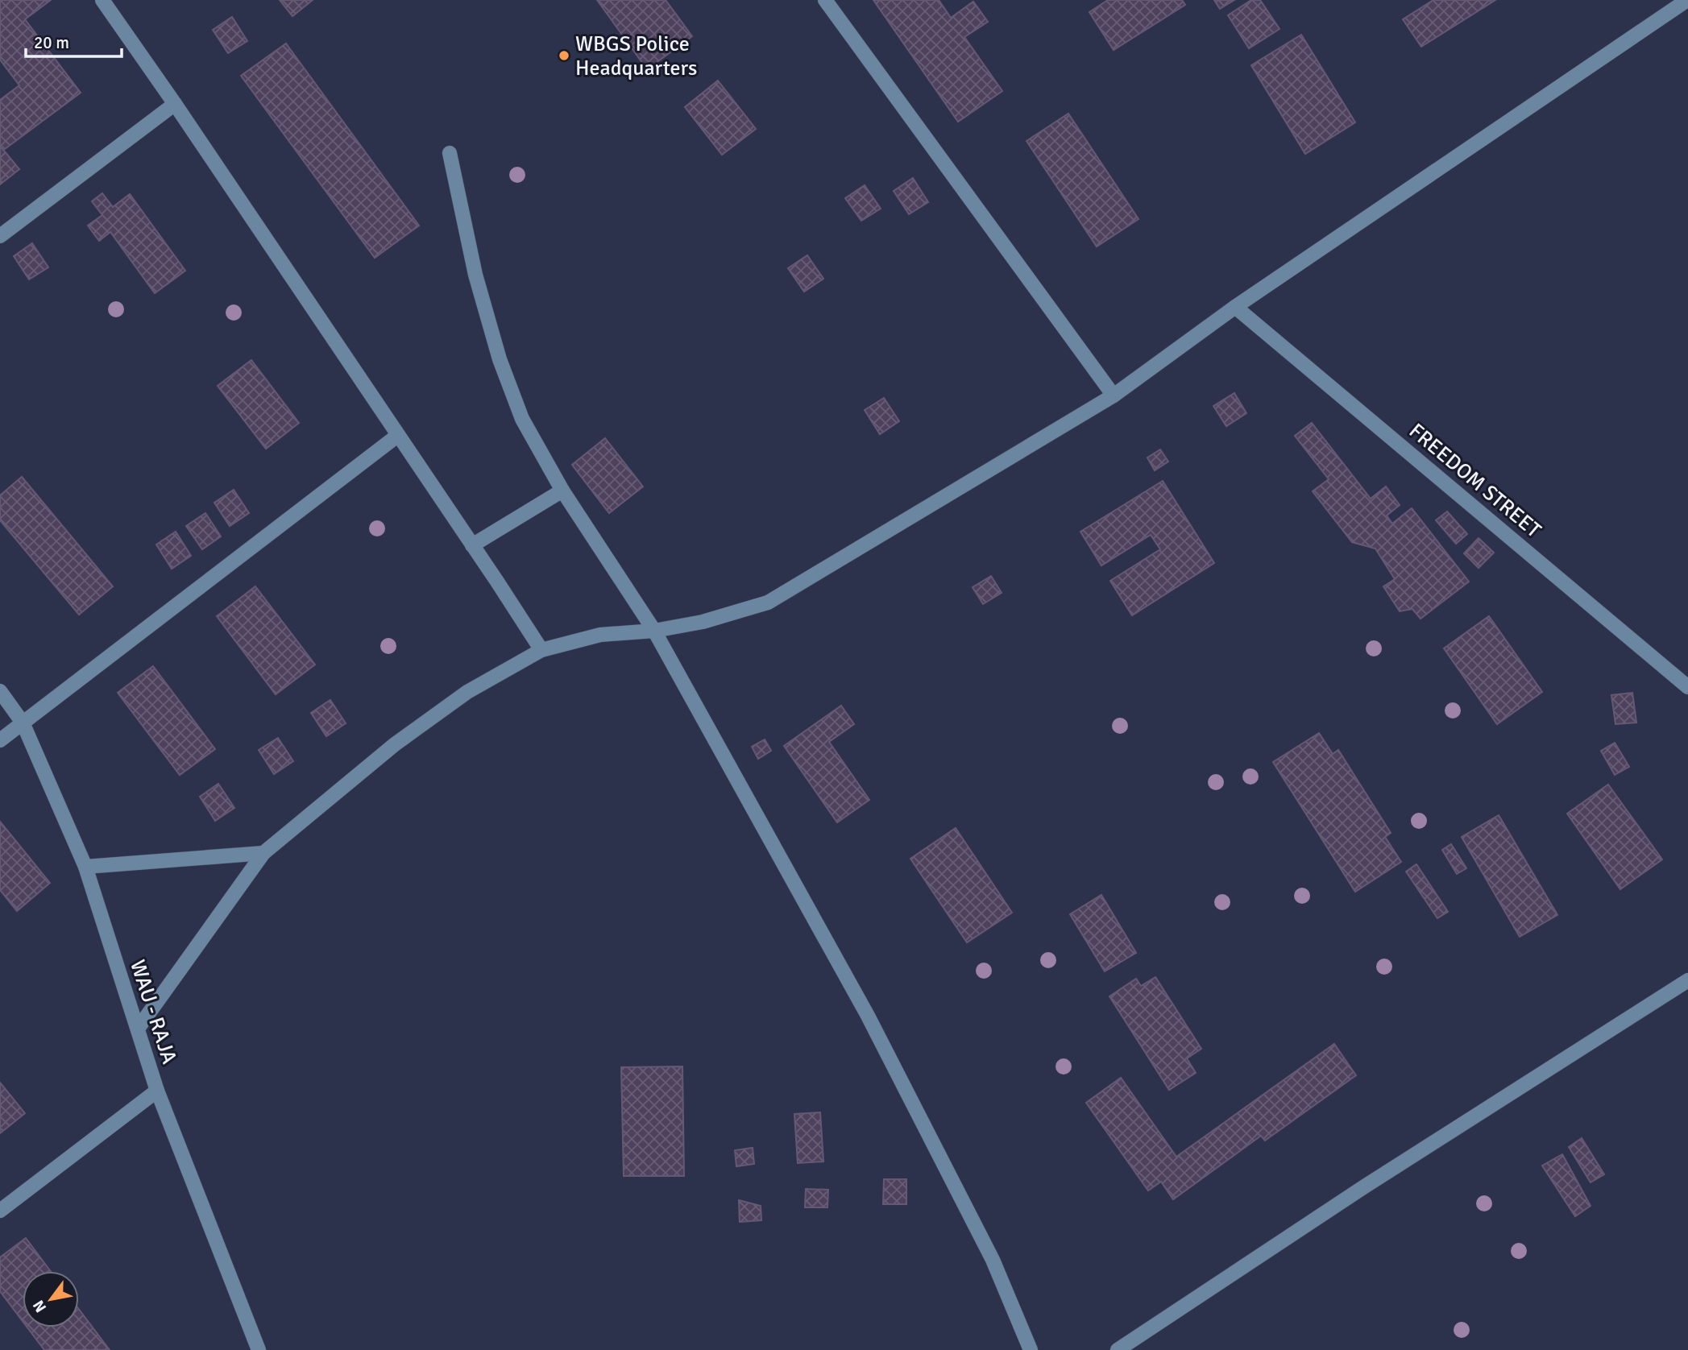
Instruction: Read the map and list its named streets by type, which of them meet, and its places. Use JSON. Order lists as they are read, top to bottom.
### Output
{
  "streets": {
    "street": ["FREEDOM STREET", "WAU - RAJA"]
  },
  "places": ["WBGS Police Headquarters"],
  "scale_bar": "20 m",
  "north": "bottom left"
}
